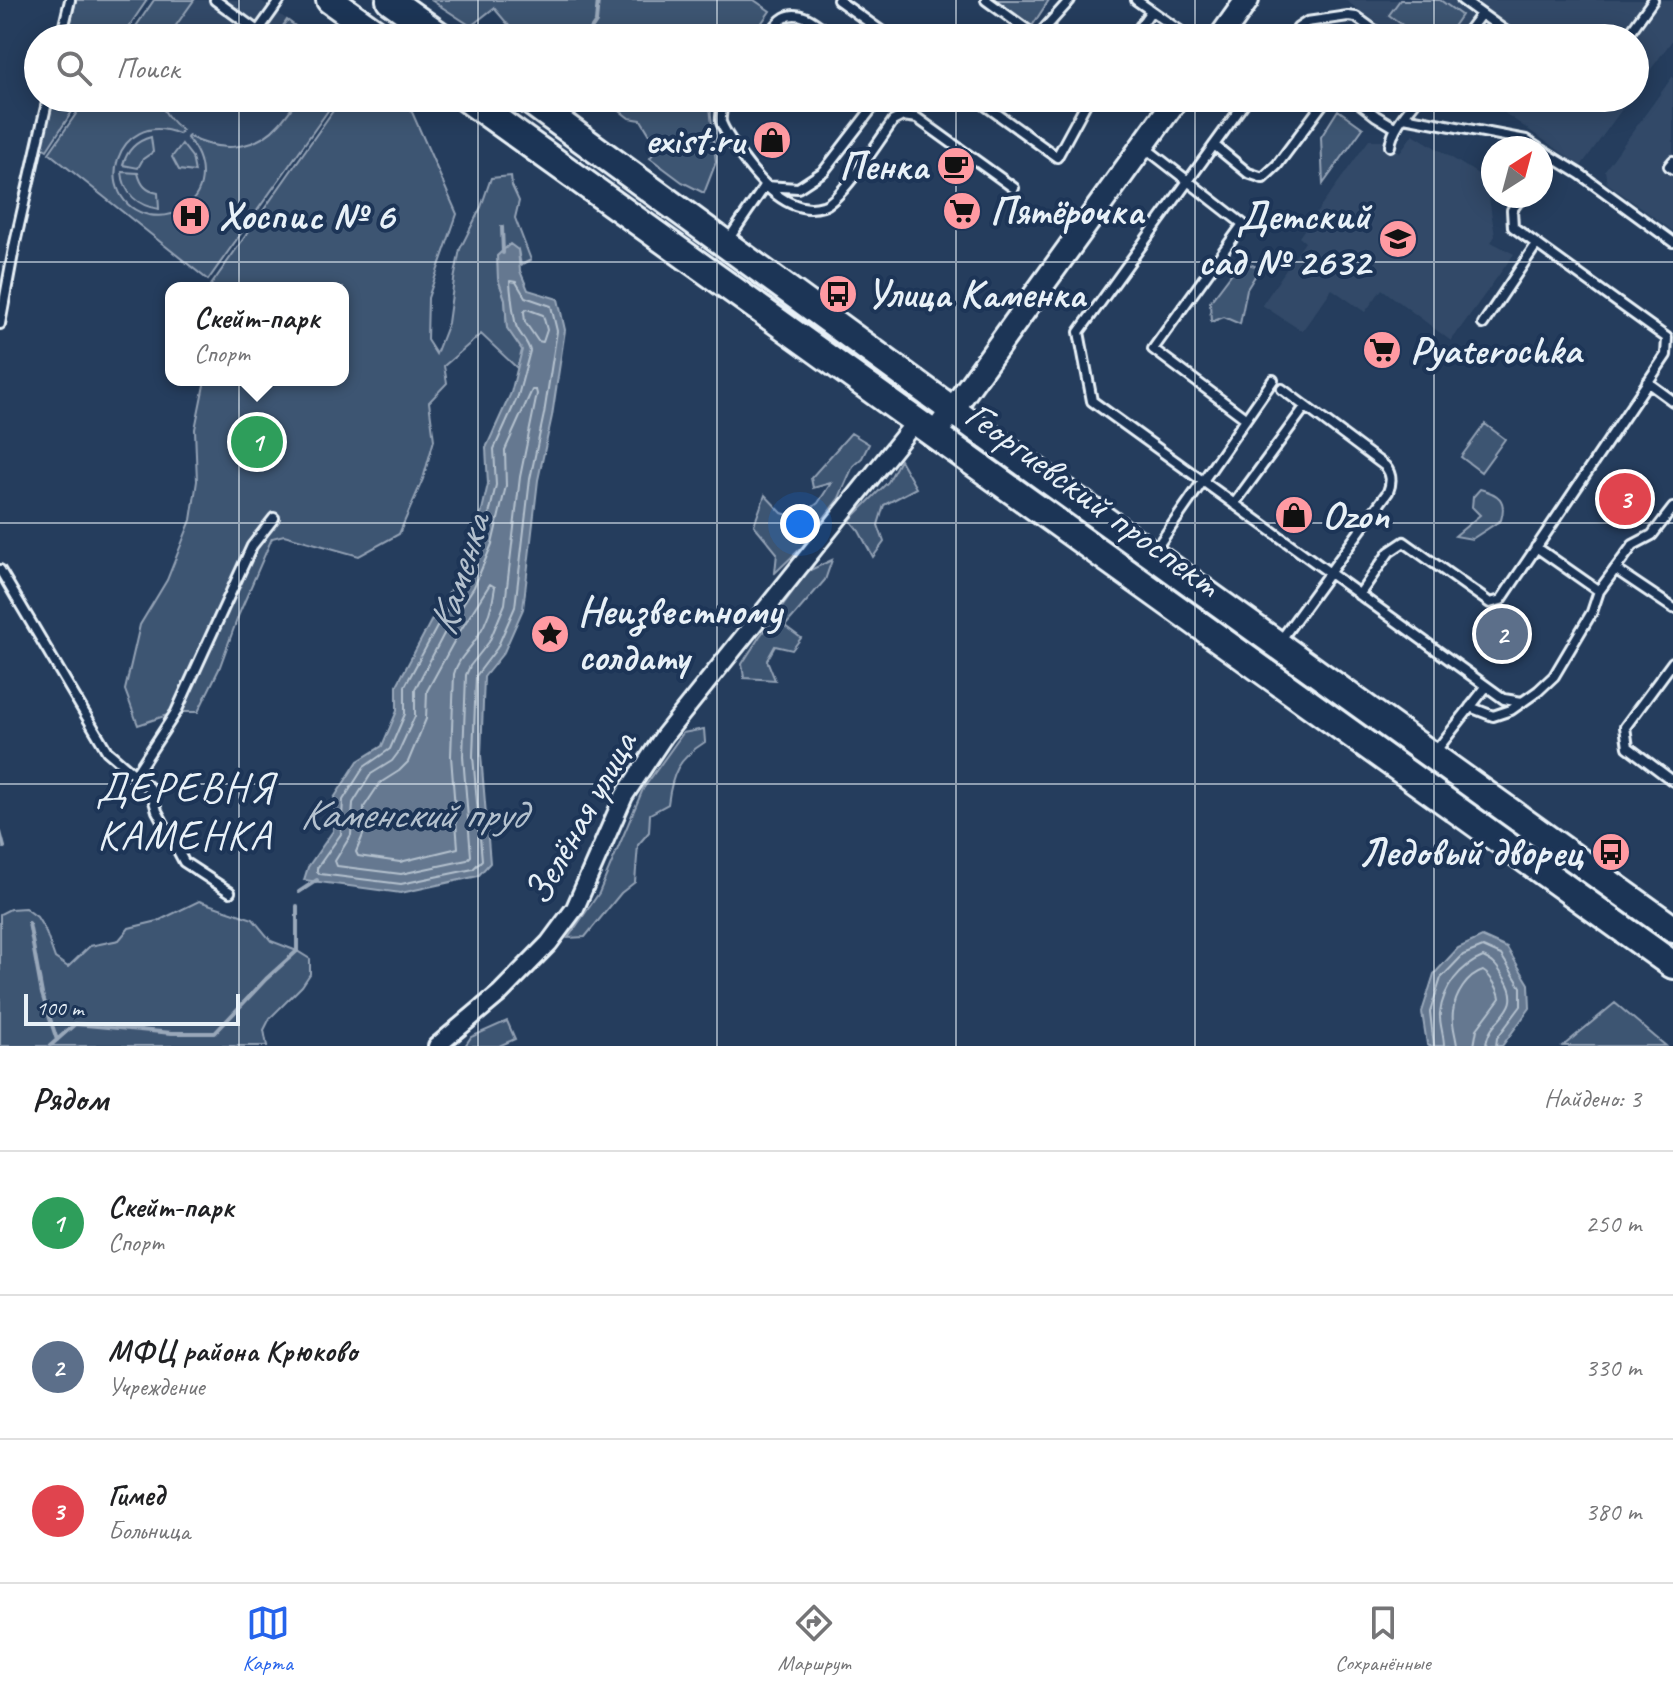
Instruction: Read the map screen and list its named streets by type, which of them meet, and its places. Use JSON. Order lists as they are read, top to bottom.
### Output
{
  "streets": {
    "main road": ["Георгиевский проспект"],
    "street": ["Зелёная улица"]
  },
  "crossings": [
    ["Георгиевский проспект", "Зелёная улица"]
  ],
  "districts": ["ДЕРЕВНЯ КАМЕНКА"],
  "water": ["Каменка", "Каменский пруд"],
  "places": {
    "shop": ["exist.ru", "Ozon"],
    "cafe": ["Пенка"],
    "supermarket": ["Пятёрочка", "Pyaterochka"],
    "hospital": ["Хоспис № 6"],
    "school or university": ["Детский сад № 2632"],
    "bus stop": ["Улица Каменка", "Ледовый дворец"],
    "place": ["Неизвестному солдату"]
  },
  "scale_bar": "100 m",
  "north": "top right",
  "page": {
    "search": "Поиск",
    "popup": ["Скейт-парк", "Спорт"],
    "pins": ["1", "3", "2"],
    "scale": "100 m",
    "heading": ["Рядом", "Найдено: 3"],
    "list": [
      {
        "mark": "1",
        "name": "Скейт-парк",
        "note": "Спорт",
        "value": "250 m"
      },
      {
        "mark": "2",
        "name": "МФЦ района Крюково",
        "note": "Учреждение",
        "value": "330 m"
      },
      {
        "mark": "3",
        "name": "Гимед",
        "note": "Больница",
        "value": "380 m"
      }
    ],
    "nav": ["Карта", "Маршрут", "Сохранённые"]
  }
}
